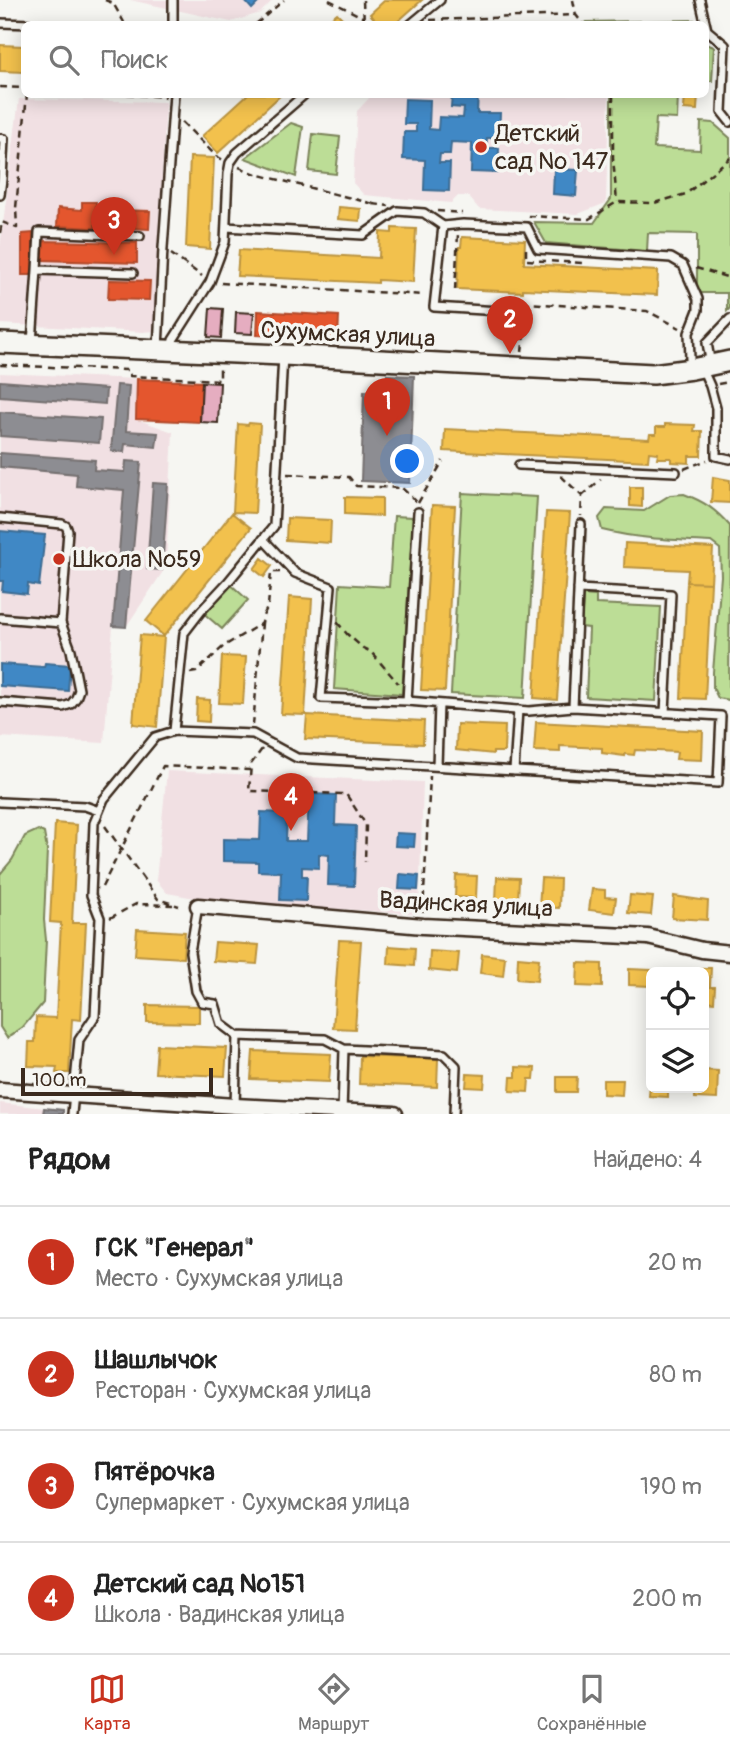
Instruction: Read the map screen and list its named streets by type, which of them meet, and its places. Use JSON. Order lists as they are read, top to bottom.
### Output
{
  "streets": {
    "main road": ["Сухумская улица"],
    "street": ["Вадинская улица"]
  },
  "places": ["Детский сад № 147", "Школа №59"],
  "scale_bar": "100 m",
  "page": {
    "search": "Поиск",
    "pins": [
      "3",
      "2",
      "1",
      "4"
    ],
    "scale": "100 m",
    "heading": ["Рядом", "Найдено: 4"],
    "list": [
      {
        "mark": "1",
        "name": "ГСК \"Генерал\"",
        "note": "Место · Сухумская улица",
        "value": "20 m"
      },
      {
        "mark": "2",
        "name": "Шашлычок",
        "note": "Ресторан · Сухумская улица",
        "value": "80 m"
      },
      {
        "mark": "3",
        "name": "Пятёрочка",
        "note": "Супермаркет · Сухумская улица",
        "value": "190 m"
      },
      {
        "mark": "4",
        "name": "Детский сад №151",
        "note": "Школа · Вадинская улица",
        "value": "200 m"
      }
    ],
    "nav": ["Карта", "Маршрут", "Сохранённые"]
  }
}
